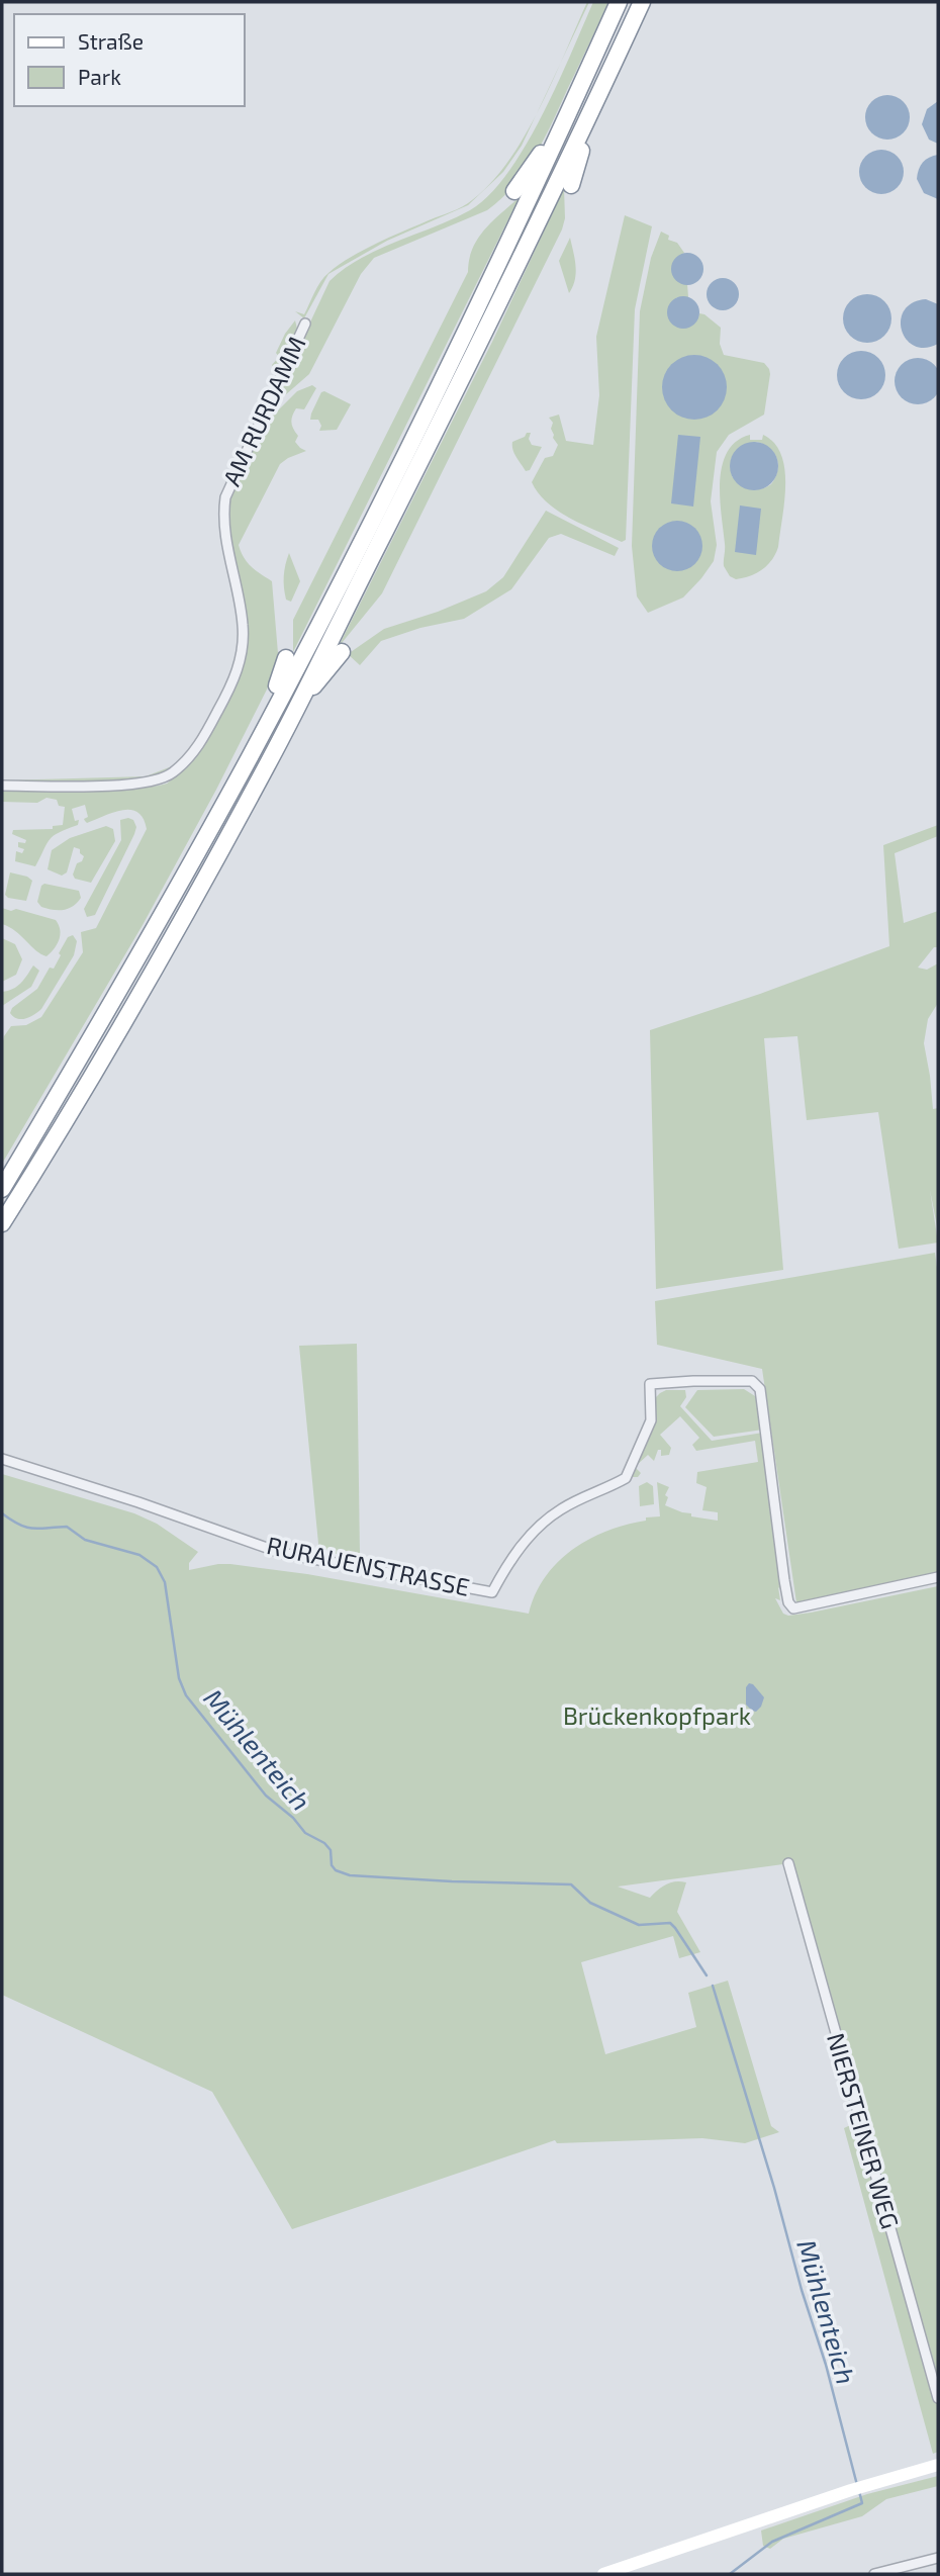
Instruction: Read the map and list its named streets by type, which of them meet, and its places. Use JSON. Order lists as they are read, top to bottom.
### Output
{
  "streets": {
    "street": ["AM RURDAMM", "RURAUENSTRASSE", "NIERSTEINER WEG"]
  },
  "water": ["Mühlenteich"],
  "parks": ["Brückenkopfpark"],
  "legend": ["Straße", "Park"]
}
